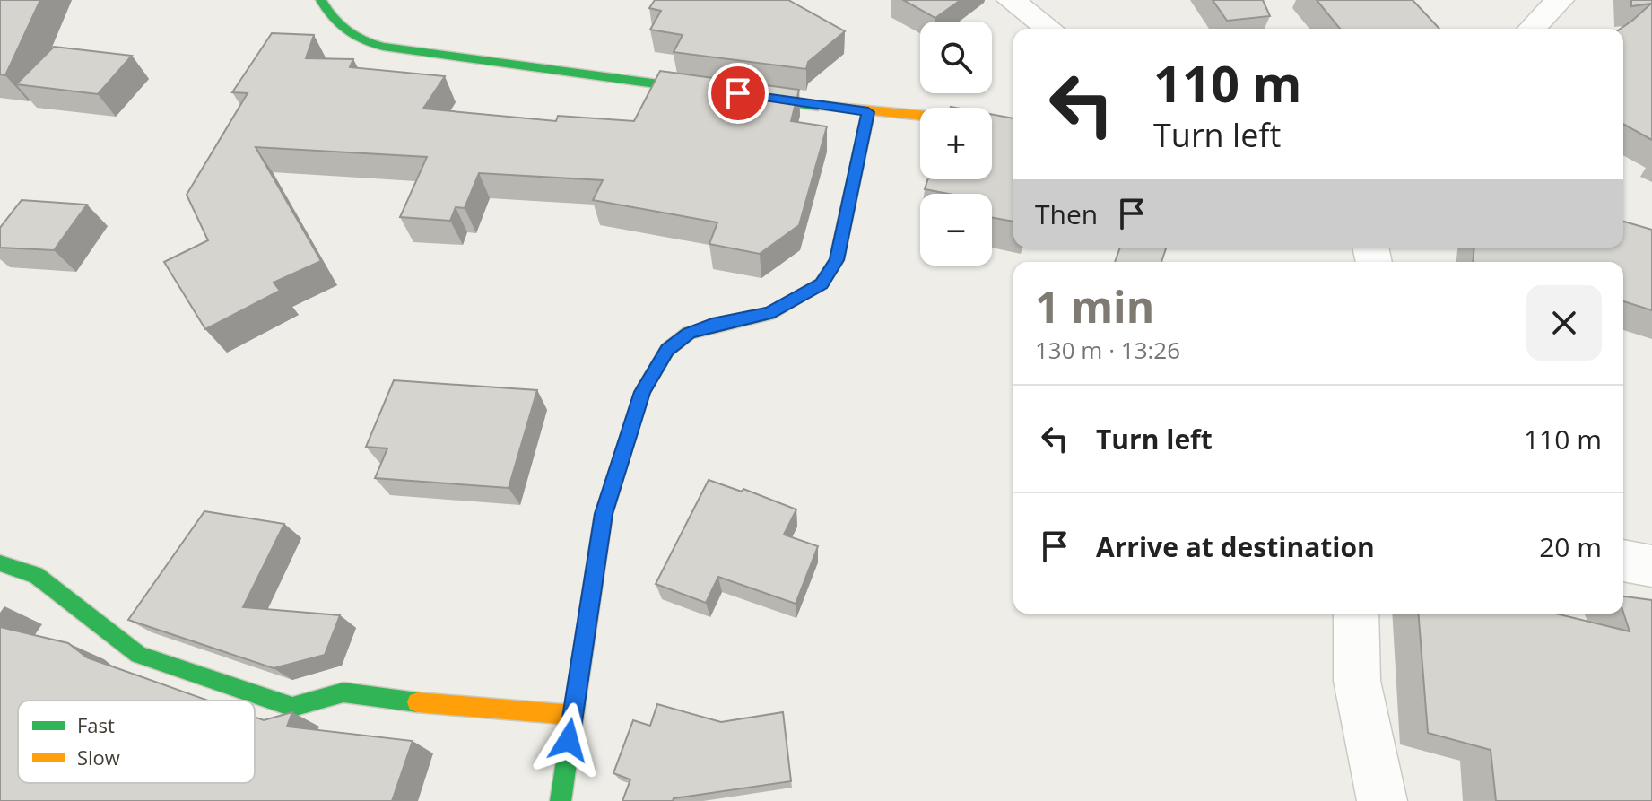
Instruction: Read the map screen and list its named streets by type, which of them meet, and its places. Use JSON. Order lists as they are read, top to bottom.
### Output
{
  "legend": ["Fast", "Slow"],
  "page": {
    "map_buttons": ["+", "−"],
    "turn": ["110 m", "Turn left"],
    "then": "Then",
    "heading": ["1 min", "130 m · 13:26"],
    "list": [
      {
        "name": "Turn left",
        "value": "110 m"
      },
      {
        "name": "Arrive at destination",
        "value": "20 m"
      }
    ]
  }
}
